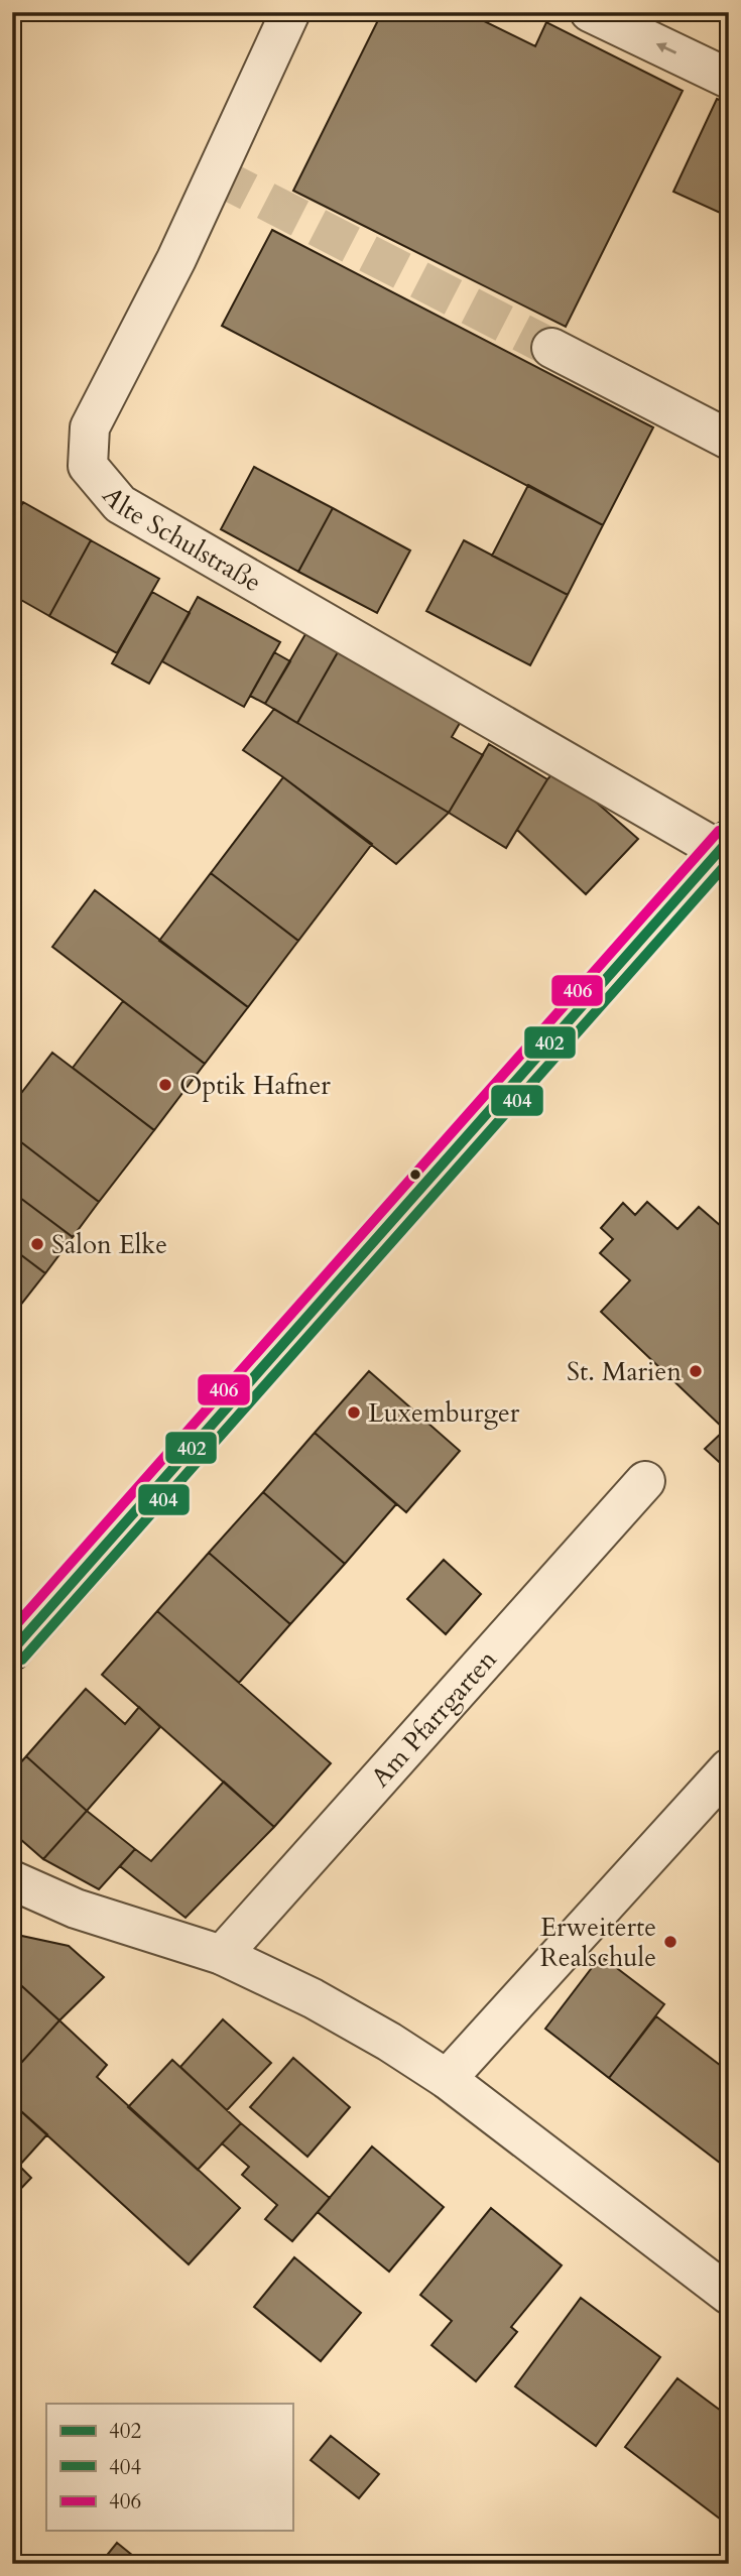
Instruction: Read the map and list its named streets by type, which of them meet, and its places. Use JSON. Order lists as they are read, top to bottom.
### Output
{
  "streets": {
    "street": ["Alte Schulstraße", "Am Pfarrgarten"]
  },
  "places": [
    "Optik Hafner",
    "Salon Elke",
    "St. Marien",
    "Luxemburger",
    "Erweiterte Realschule"
  ],
  "lines": ["transit line 406", "transit line 402", "transit line 404"],
  "legend": ["402", "404", "406"]
}
